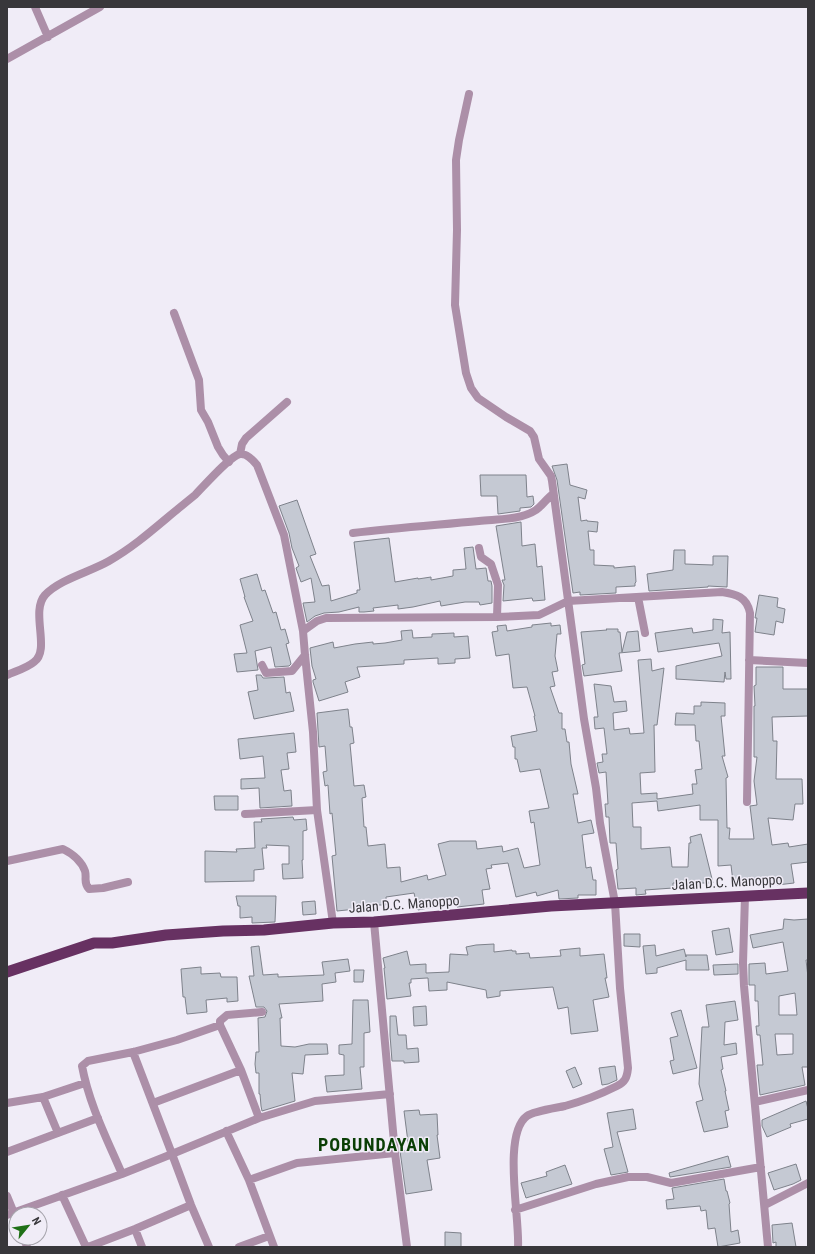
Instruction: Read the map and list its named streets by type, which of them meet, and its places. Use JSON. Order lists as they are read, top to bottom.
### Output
{
  "streets": {
    "highway": ["Jalan D.C. Manoppo"]
  },
  "districts": ["POBUNDAYAN"],
  "north": "top right"
}
